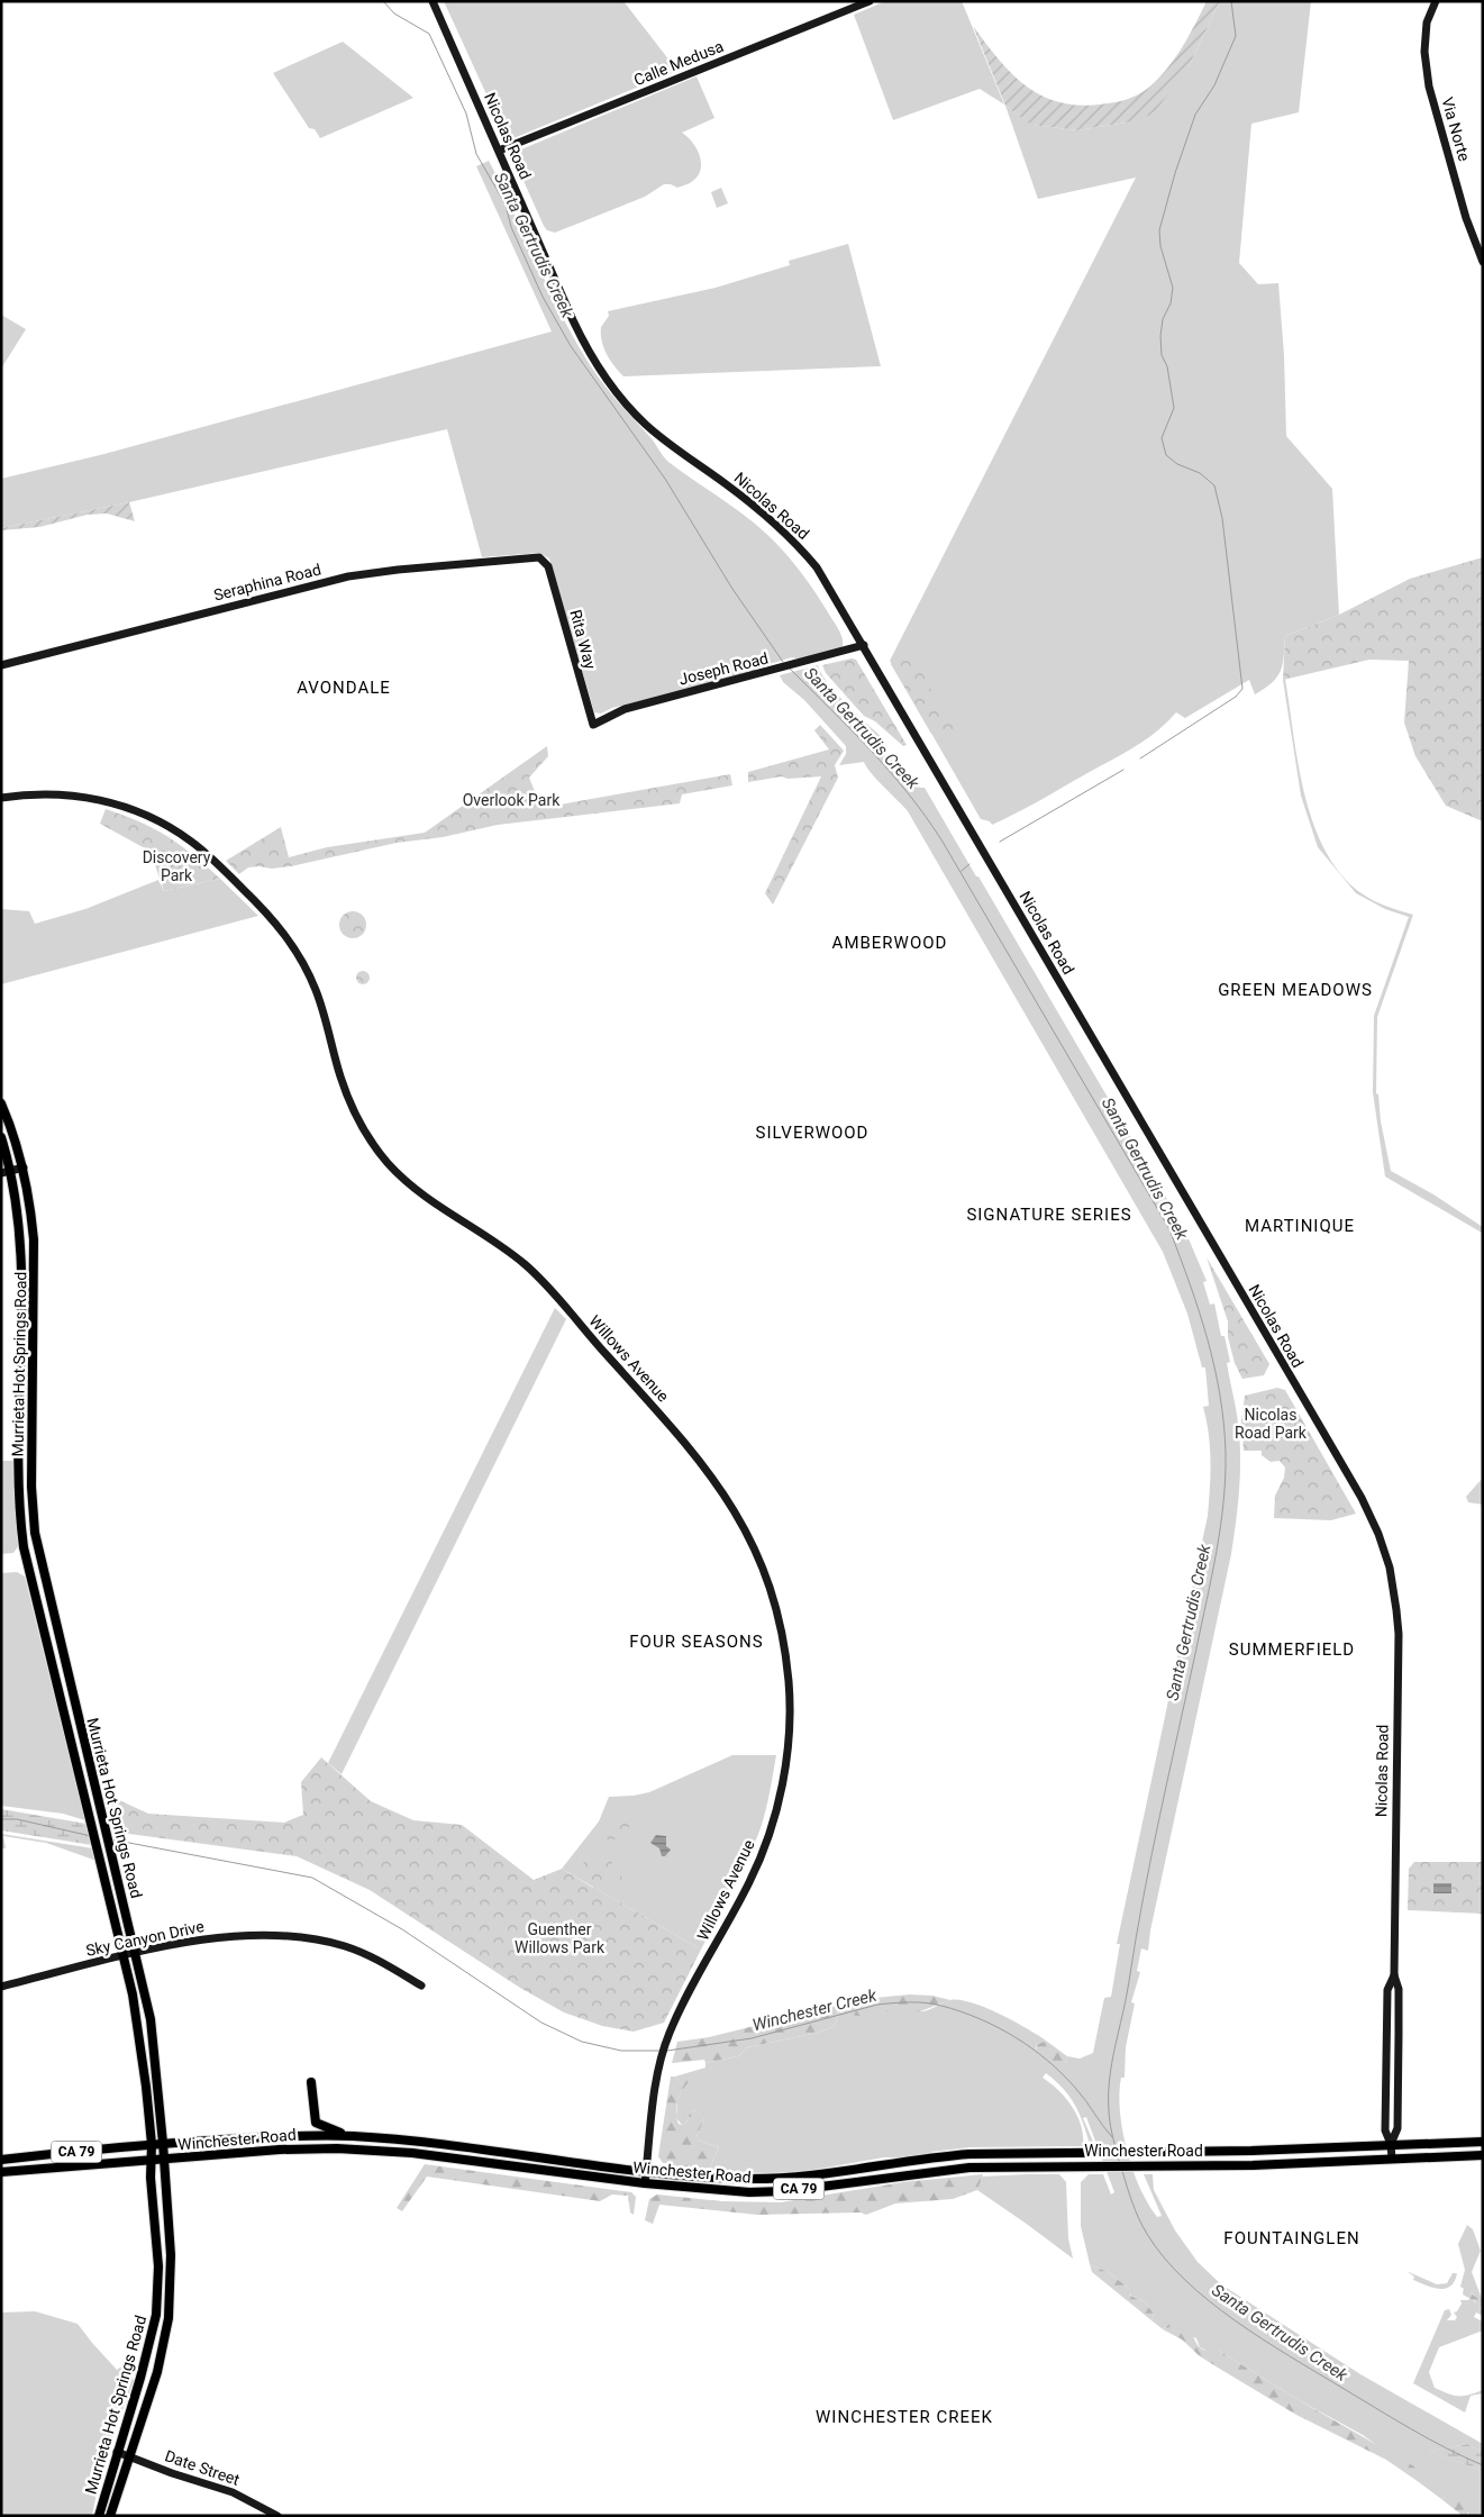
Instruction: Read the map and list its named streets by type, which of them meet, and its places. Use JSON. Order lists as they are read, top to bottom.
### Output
{
  "streets": {
    "main road": ["Murrieta Hot Springs Road", "Winchester Road", "CA 79"],
    "street": [
      "Calle Medusa",
      "Via Norte",
      "Nicolas Road",
      "Seraphina Road",
      "Rita Way",
      "Joseph Road",
      "Willows Avenue",
      "Sky Canyon Drive",
      "Date Street"
    ]
  },
  "crossings": [
    ["Calle Medusa", "Nicolas Road"],
    ["Nicolas Road", "Joseph Road"],
    ["Nicolas Road", "Winchester Road"],
    ["Seraphina Road", "Rita Way"],
    ["Rita Way", "Joseph Road"],
    ["Willows Avenue", "Winchester Road"],
    ["Murrieta Hot Springs Road", "Sky Canyon Drive"],
    ["Murrieta Hot Springs Road", "Winchester Road"],
    ["Murrieta Hot Springs Road", "Date Street"]
  ],
  "districts": [
    "AVONDALE",
    "AMBERWOOD",
    "GREEN MEADOWS",
    "SILVERWOOD",
    "SIGNATURE SERIES",
    "MARTINIQUE",
    "FOUR SEASONS",
    "SUMMERFIELD",
    "FOUNTAINGLEN",
    "WINCHESTER CREEK"
  ],
  "water": ["Santa Gertrudis Creek", "Winchester Creek"],
  "parks": [
    "Overlook Park",
    "Discovery Park",
    "Nicolas Road Park",
    "Guenther Willows Park"
  ]
}
